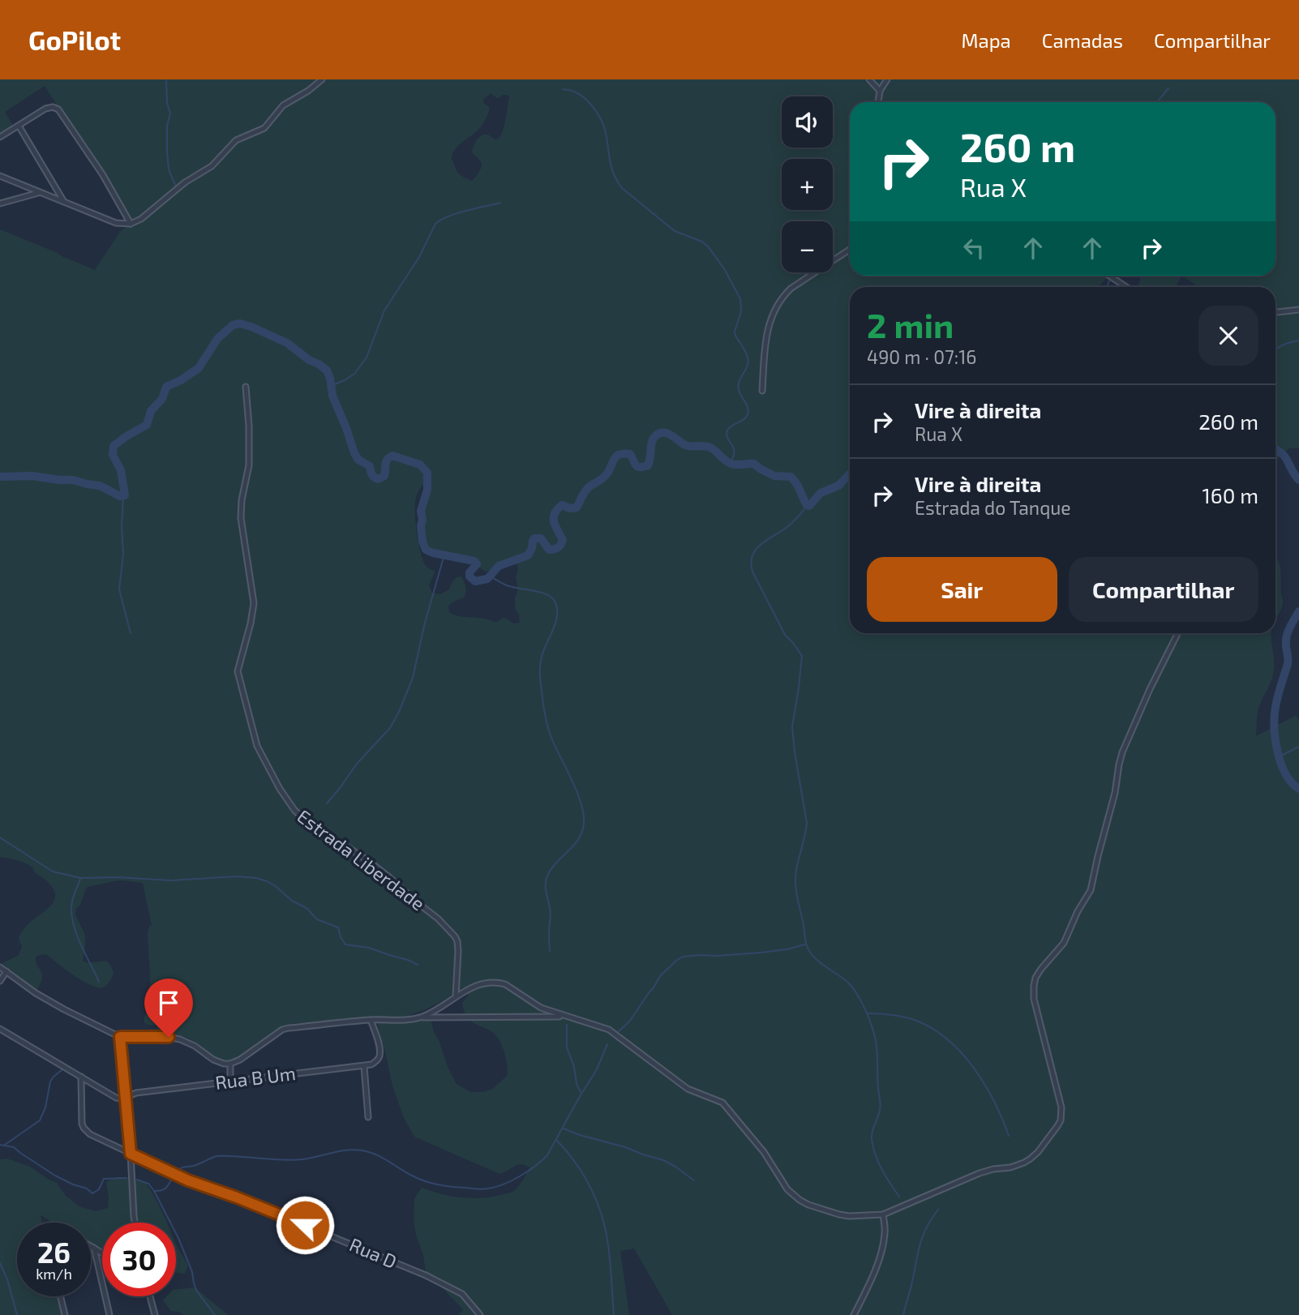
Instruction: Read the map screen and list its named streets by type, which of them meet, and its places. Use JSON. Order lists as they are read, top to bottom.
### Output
{
  "streets": {
    "street": ["Estrada Liberdade", "Rua B Um", "Rua D"]
  },
  "page": {
    "header": "GoPilot",
    "nav": ["Mapa", "Camadas", "Compartilhar"],
    "map_buttons": ["+", "−"],
    "turn": ["260 m", "Rua X"],
    "heading": ["2 min", "490 m · 07:16"],
    "list": [
      {
        "name": "Vire à direita",
        "note": "Rua X",
        "value": "260 m"
      },
      {
        "name": "Vire à direita",
        "note": "Estrada do Tanque",
        "value": "160 m"
      }
    ],
    "buttons": ["Sair", "Compartilhar"],
    "speed": "26 km/h",
    "limit": "30"
  }
}
